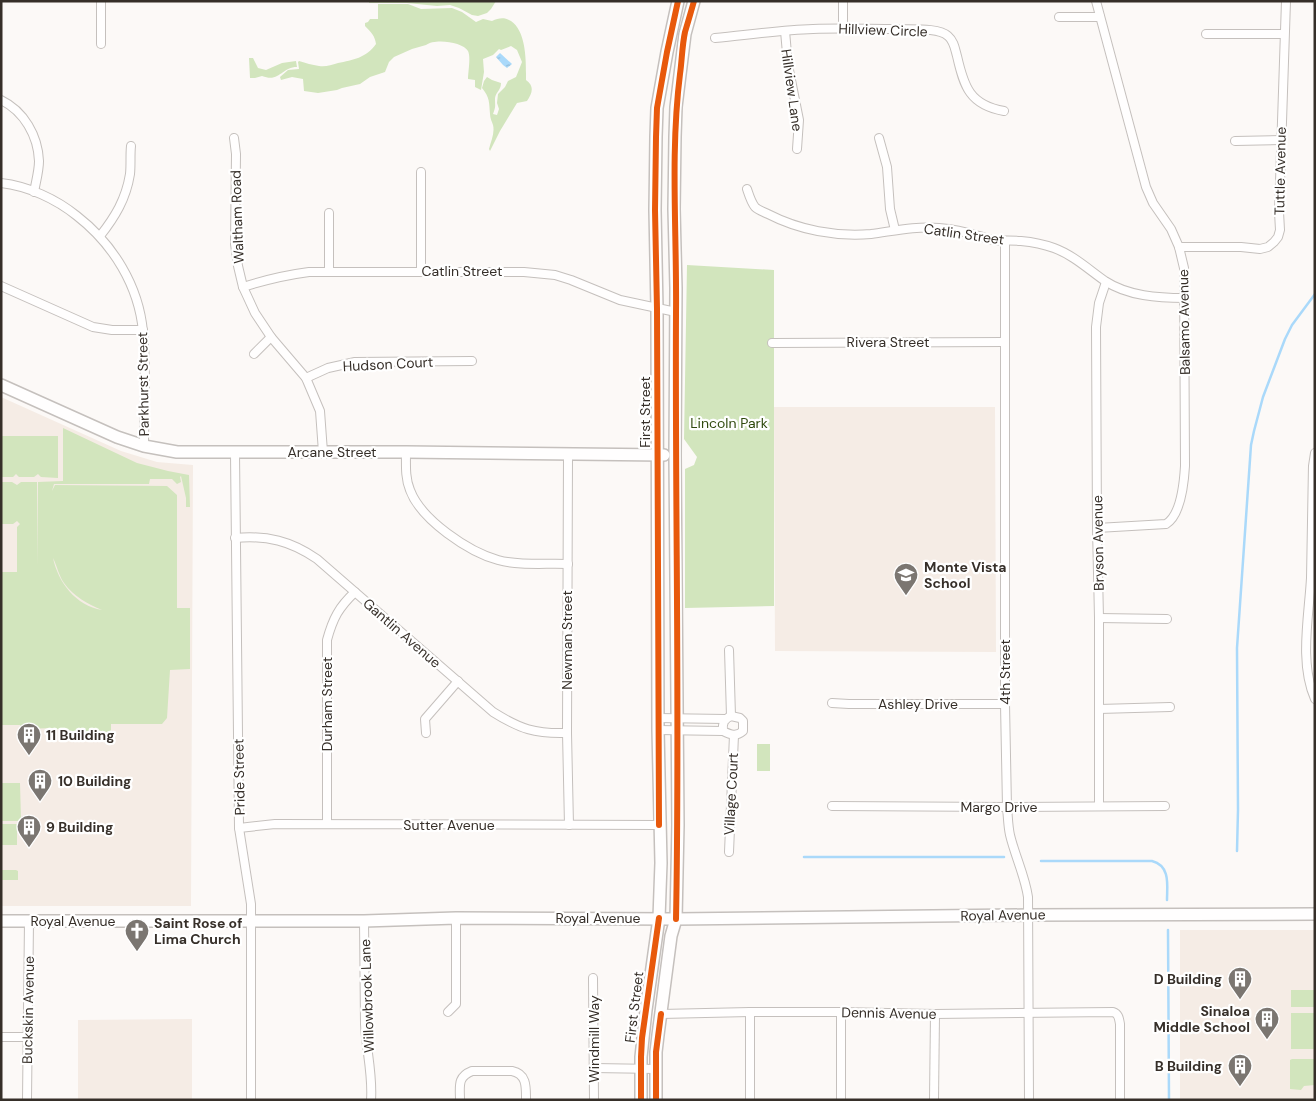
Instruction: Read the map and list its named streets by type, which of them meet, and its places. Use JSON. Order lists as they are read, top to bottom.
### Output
{
  "streets": {
    "main road": ["First Street", "Arcane Street", "Royal Avenue"],
    "street": [
      "Hillview Circle",
      "Hillview Lane",
      "Tuttle Avenue",
      "Waltham Road",
      "Catlin Street",
      "Balsamo Avenue",
      "Rivera Street",
      "Hudson Court",
      "Parkhurst Street",
      "Bryson Avenue",
      "Gantlin Avenue",
      "Newman Street",
      "4th Street",
      "Durham Street",
      "Ashley Drive",
      "Pride Street",
      "Village Court",
      "Margo Drive",
      "Sutter Avenue",
      "Willowbrook Lane",
      "Buckskin Avenue",
      "Dennis Avenue",
      "Windmill Way"
    ]
  },
  "crossings": [
    ["Hillview Circle", "Hillview Lane"],
    ["Tuttle Avenue", "Balsamo Avenue"],
    ["Waltham Road", "Catlin Street"],
    ["Waltham Road", "Hudson Court"],
    ["Waltham Road", "Arcane Street"],
    ["Catlin Street", "Balsamo Avenue"],
    ["Catlin Street", "First Street"],
    ["Catlin Street", "Bryson Avenue"],
    ["Catlin Street", "4th Street"],
    ["Balsamo Avenue", "Bryson Avenue"],
    ["Rivera Street", "4th Street"],
    ["Parkhurst Street", "Arcane Street"],
    ["First Street", "Arcane Street"],
    ["First Street", "Village Court"],
    ["First Street", "Sutter Avenue"],
    ["First Street", "Royal Avenue"],
    ["First Street", "Dennis Avenue"],
    ["Arcane Street", "Newman Street"],
    ["Arcane Street", "Pride Street"],
    ["Bryson Avenue", "Margo Drive"],
    ["Gantlin Avenue", "Newman Street"],
    ["Gantlin Avenue", "Durham Street"],
    ["Gantlin Avenue", "Pride Street"],
    ["Newman Street", "Sutter Avenue"],
    ["4th Street", "Ashley Drive"],
    ["4th Street", "Margo Drive"],
    ["4th Street", "Royal Avenue"],
    ["4th Street", "Dennis Avenue"],
    ["Durham Street", "Sutter Avenue"],
    ["Pride Street", "Sutter Avenue"],
    ["Pride Street", "Royal Avenue"],
    ["Royal Avenue", "Willowbrook Lane"],
    ["Royal Avenue", "Buckskin Avenue"]
  ],
  "parks": ["Lincoln Park"],
  "places": {
    "school or university": ["Monte Vista School"],
    "building": [
      "11 Building",
      "10 Building",
      "9 Building",
      "D Building",
      "Sinaloa Middle School",
      "B Building"
    ],
    "church": ["Saint Rose of Lima Church"]
  }
}
